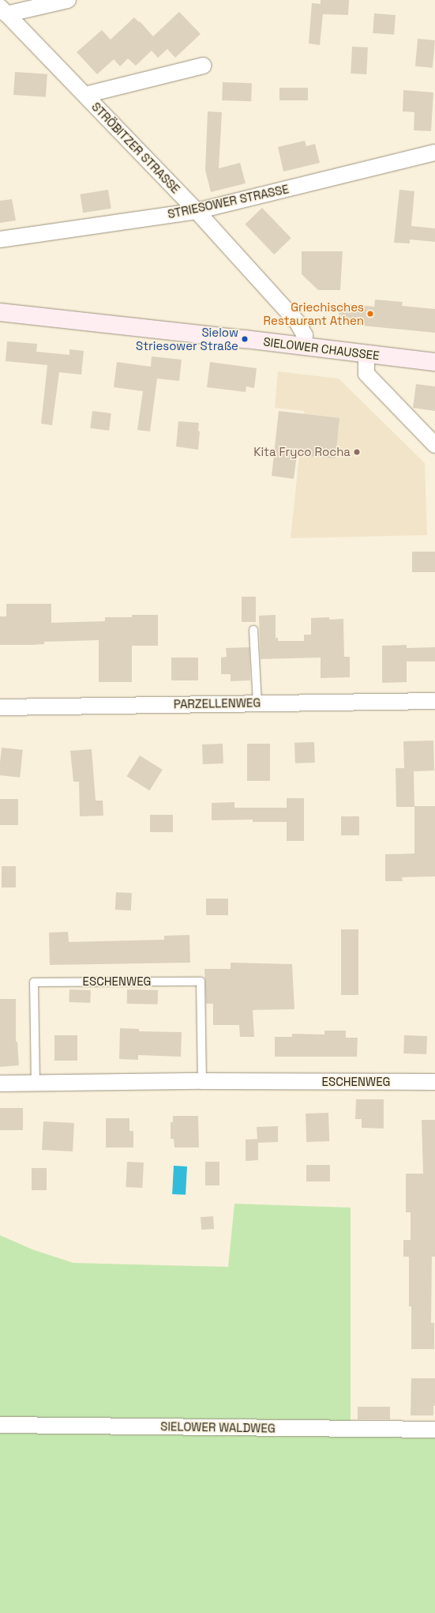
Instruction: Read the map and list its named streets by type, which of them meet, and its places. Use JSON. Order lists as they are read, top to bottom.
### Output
{
  "streets": {
    "main road": ["SIELOWER CHAUSSEE"],
    "street": [
      "STRÖBITZER STRASSE",
      "STRIESOWER STRASSE",
      "PARZELLENWEG",
      "ESCHENWEG",
      "SIELOWER WALDWEG"
    ]
  },
  "crossings": [
    ["STRÖBITZER STRASSE", "STRIESOWER STRASSE"],
    ["STRÖBITZER STRASSE", "SIELOWER CHAUSSEE"]
  ],
  "places": ["Griechisches Restaurant Athen", "Sielow Striesower Straße", "Kita Fryco Rocha"]
}
